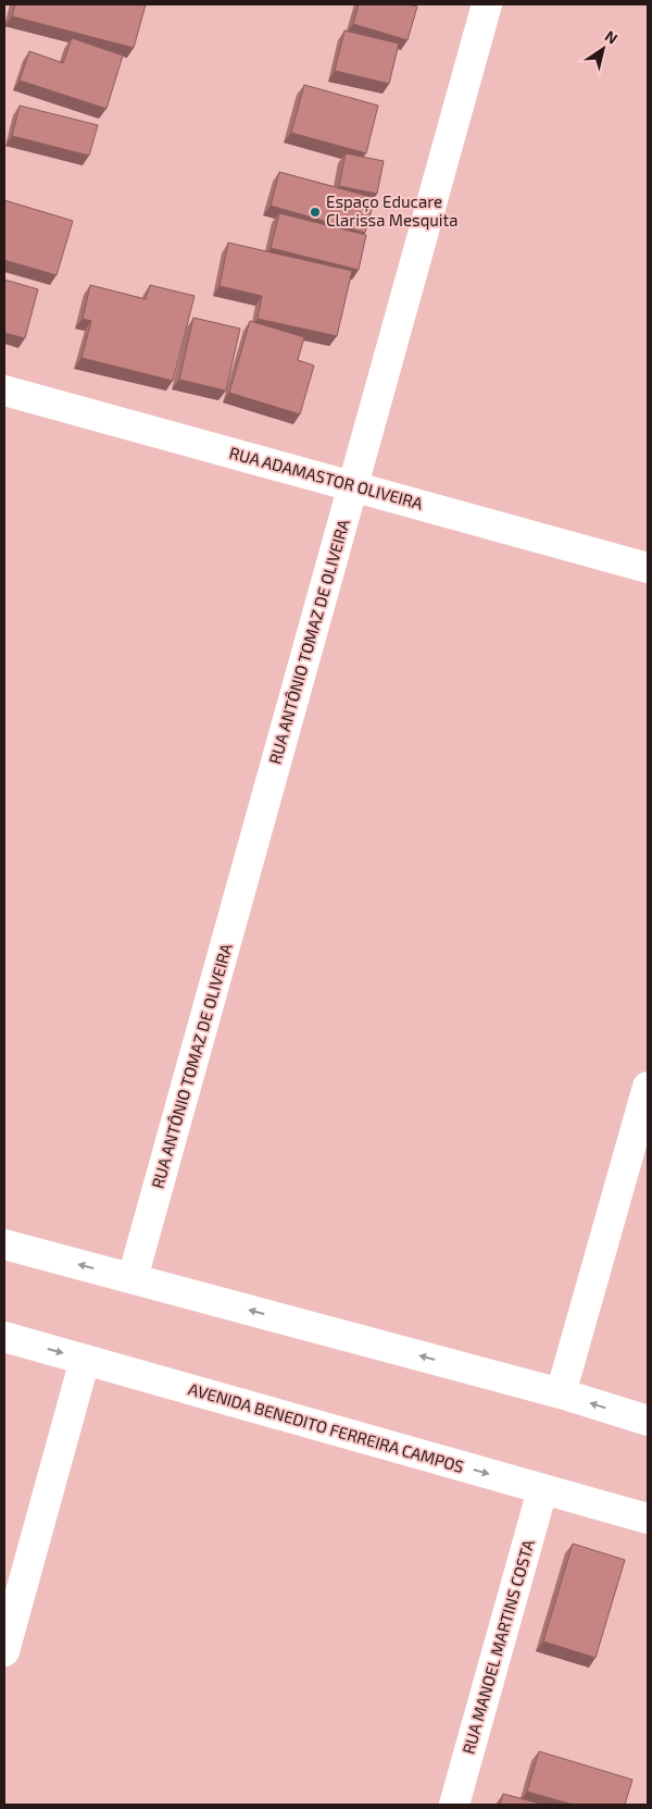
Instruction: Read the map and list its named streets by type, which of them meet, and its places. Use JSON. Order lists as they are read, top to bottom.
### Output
{
  "streets": {
    "street": [
      "RUA ADAMASTOR OLIVEIRA",
      "RUA ANTÔNIO TOMAZ DE OLIVEIRA",
      "AVENIDA BENEDITO FERREIRA CAMPOS",
      "RUA MANOEL MARTINS COSTA"
    ]
  },
  "crossings": [
    ["RUA ADAMASTOR OLIVEIRA", "RUA ANTÔNIO TOMAZ DE OLIVEIRA"],
    ["AVENIDA BENEDITO FERREIRA CAMPOS", "RUA MANOEL MARTINS COSTA"]
  ],
  "places": ["Espaço Educare Clarissa Mesquita"],
  "north": "top right"
}
